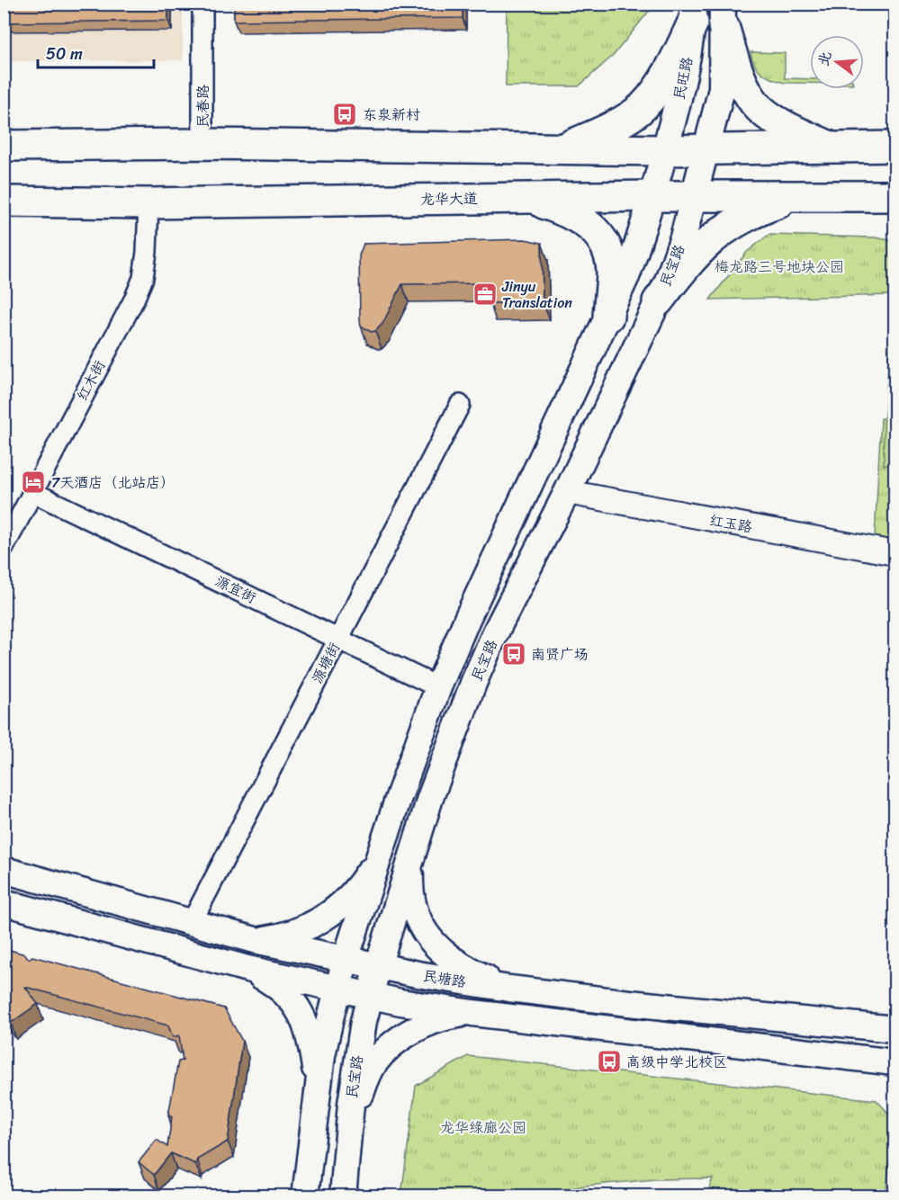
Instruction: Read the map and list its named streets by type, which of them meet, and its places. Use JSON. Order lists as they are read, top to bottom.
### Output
{
  "streets": {
    "main road": [
      "民旺路",
      "龙华大道",
      "民宝路",
      "民塘路"
    ],
    "street": [
      "民春路",
      "红木街",
      "红玉路",
      "源宜街",
      "源塘街"
    ]
  },
  "crossings": [
    ["龙华大道", "民宝路"],
    ["龙华大道", "红木街"],
    ["民宝路", "红玉路"],
    ["民宝路", "民塘路"],
    ["红木街", "源宜街"],
    ["源宜街", "源塘街"],
    ["源塘街", "民塘路"]
  ],
  "parks": ["梅龙路三号地块公园", "龙华绿廊公园"],
  "places": {
    "bus stop": ["东泉新村", "南贤广场", "高级中学北校区"],
    "office": ["Jinyu Translation"],
    "hotel": ["7天酒店（北站店）"]
  },
  "scale_bar": "50 m",
  "north": "left"
}
